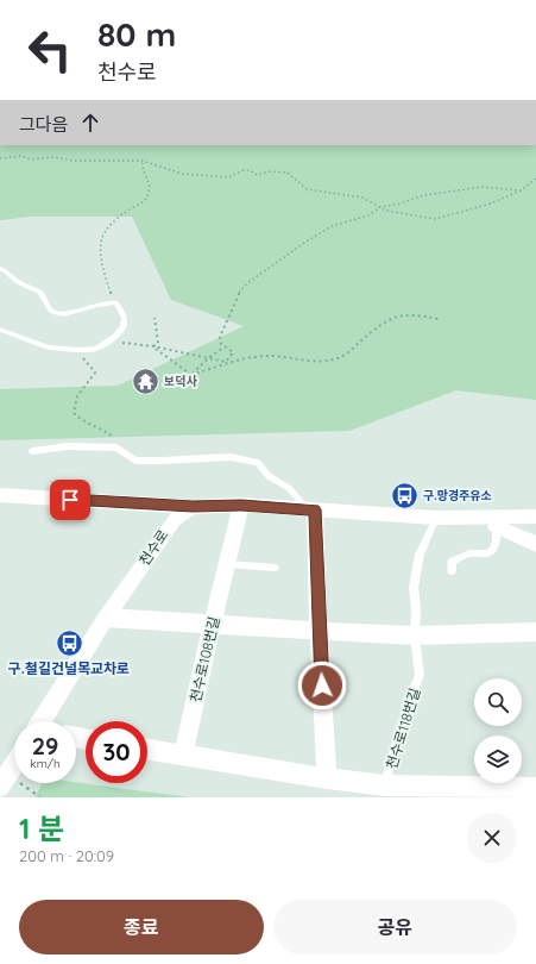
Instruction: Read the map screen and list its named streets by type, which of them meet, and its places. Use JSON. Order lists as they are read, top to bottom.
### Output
{
  "streets": {
    "street": ["천수로", "천수로108번길", "천수로118번길"]
  },
  "places": {
    "temple": ["보덕사"],
    "bus stop": ["구.망경주유소", "구.철길건널목교차로"]
  },
  "page": {
    "turn": ["80 m", "천수로"],
    "then": "그다음",
    "speed": "29 km/h",
    "limit": "30",
    "heading": ["1 분", "200 m · 20:09"],
    "buttons": ["종료", "공유"]
  }
}
